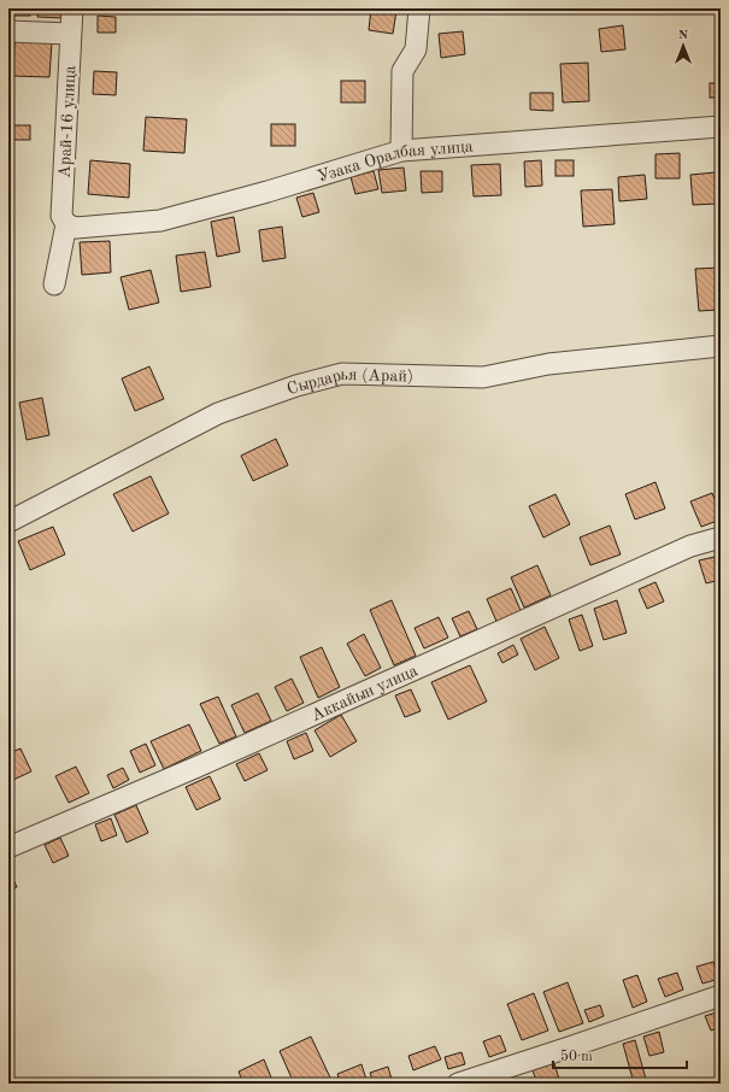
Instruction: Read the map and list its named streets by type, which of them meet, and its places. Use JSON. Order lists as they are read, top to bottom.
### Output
{
  "streets": {
    "street": [
      "Арай-16 улица",
      "Узака Оралбая улица",
      "Сырдарья (Арай)",
      "Аккайын улица"
    ]
  },
  "crossings": [
    ["Арай-16 улица", "Узака Оралбая улица"]
  ],
  "scale_bar": "50 m",
  "north": "top"
}
